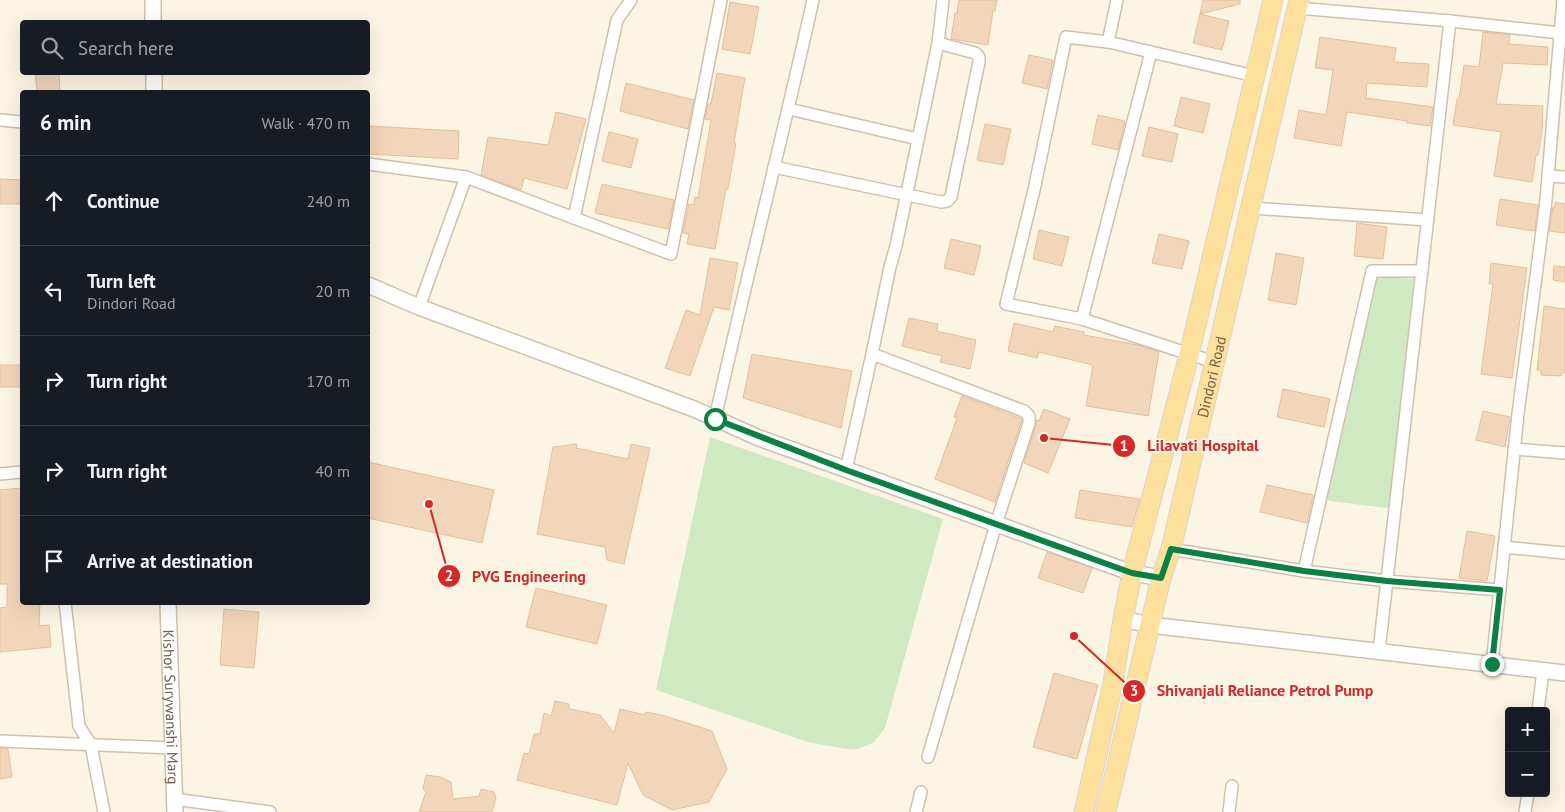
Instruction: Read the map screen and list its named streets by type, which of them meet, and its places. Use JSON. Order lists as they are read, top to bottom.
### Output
{
  "streets": {
    "main road": ["Dindori Road"],
    "street": ["Kishor Surywanshi Marg"]
  },
  "places": ["Lilavati Hospital", "PVG Engineering", "Shivanjali Reliance Petrol Pump"],
  "page": {
    "search": "Search here",
    "heading": ["6 min", "Walk · 470 m"],
    "list": [
      ["Continue", "240 m"],
      ["Turn left", "Dindori Road", "20 m"],
      ["Turn right", "170 m"],
      ["Turn right", "40 m"],
      "Arrive at destination"
    ],
    "map_buttons": ["+", "−"]
  }
}
